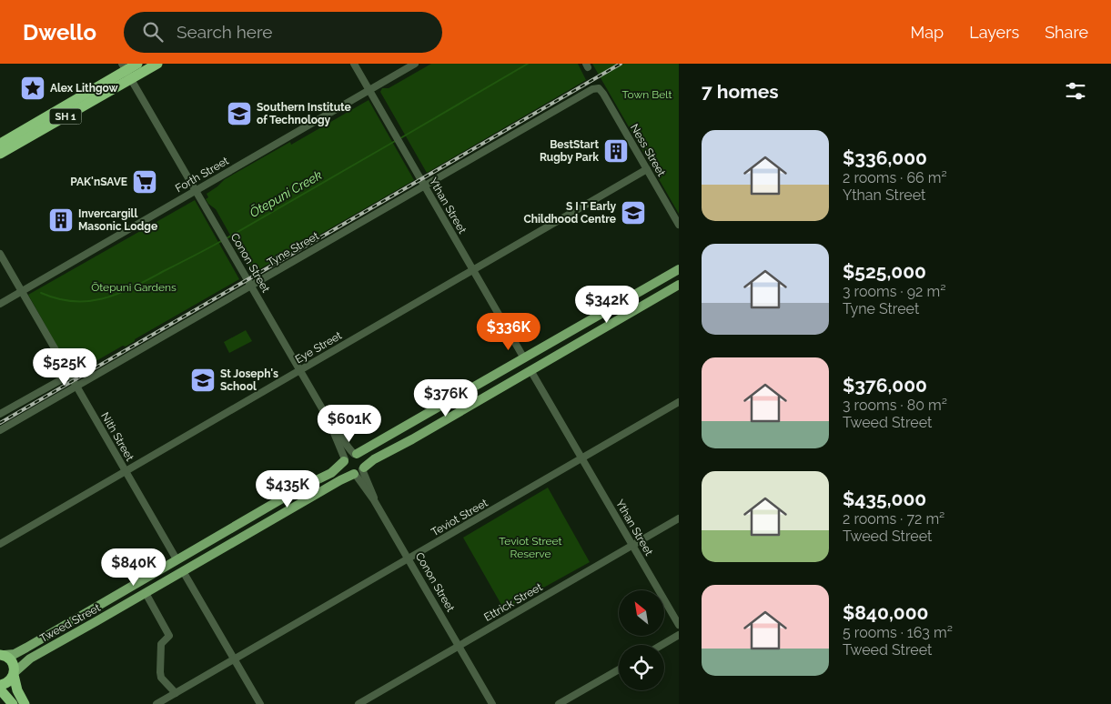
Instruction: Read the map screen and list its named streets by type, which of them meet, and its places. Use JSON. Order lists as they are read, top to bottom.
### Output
{
  "streets": {
    "highway": ["SH 1"],
    "main road": ["Conon Street", "Tweed Street"],
    "street": [
      "Ness Street",
      "Forth Street",
      "Ythan Street",
      "Tyne Street",
      "Eye Street",
      "Nith Street",
      "Teviot Street",
      "Ettrick Street"
    ]
  },
  "crossings": [
    ["SH 1", "Conon Street"],
    ["Ness Street", "Tyne Street"],
    ["Ness Street", "Eye Street"],
    ["Forth Street", "Ythan Street"],
    ["Forth Street", "Conon Street"],
    ["Forth Street", "Nith Street"],
    ["Ythan Street", "Tyne Street"],
    ["Ythan Street", "Eye Street"],
    ["Ythan Street", "Teviot Street"],
    ["Ythan Street", "Ettrick Street"],
    ["Ythan Street", "Tweed Street"],
    ["Tyne Street", "Conon Street"],
    ["Tyne Street", "Nith Street"],
    ["Conon Street", "Eye Street"],
    ["Conon Street", "Teviot Street"],
    ["Conon Street", "Ettrick Street"],
    ["Conon Street", "Tweed Street"],
    ["Eye Street", "Nith Street"],
    ["Nith Street", "Tweed Street"]
  ],
  "water": ["Ōtepuni Creek"],
  "parks": ["Town Belt", "Ōtepuni Gardens", "Teviot Street Reserve"],
  "places": {
    "place": ["Alex Lithgow"],
    "school or university": ["Southern Institute of Technology", "S I T Early Childhood Centre", "St Joseph's School"],
    "building": ["BestStart Rugby Park", "Invercargill Masonic Lodge"],
    "supermarket": ["PAK'nSAVE"]
  },
  "north": "top left",
  "page": {
    "header": "Dwello",
    "search": "Search here",
    "nav": ["Map", "Layers", "Share"],
    "heading": "7 homes",
    "list": [
      {
        "name": "$336,000",
        "note": "2 rooms · 66 m² · Ythan Street"
      },
      {
        "name": "$525,000",
        "note": "3 rooms · 92 m² · Tyne Street"
      },
      {
        "name": "$376,000",
        "note": "3 rooms · 80 m² · Tweed Street"
      },
      {
        "name": "$435,000",
        "note": "2 rooms · 72 m² · Tweed Street"
      },
      {
        "name": "$840,000",
        "note": "5 rooms · 163 m² · Tweed Street"
      }
    ],
    "price": [
      "$342K",
      "$336K",
      "$525K",
      "$376K",
      "$601K",
      "$435K",
      "$840K"
    ]
  }
}
